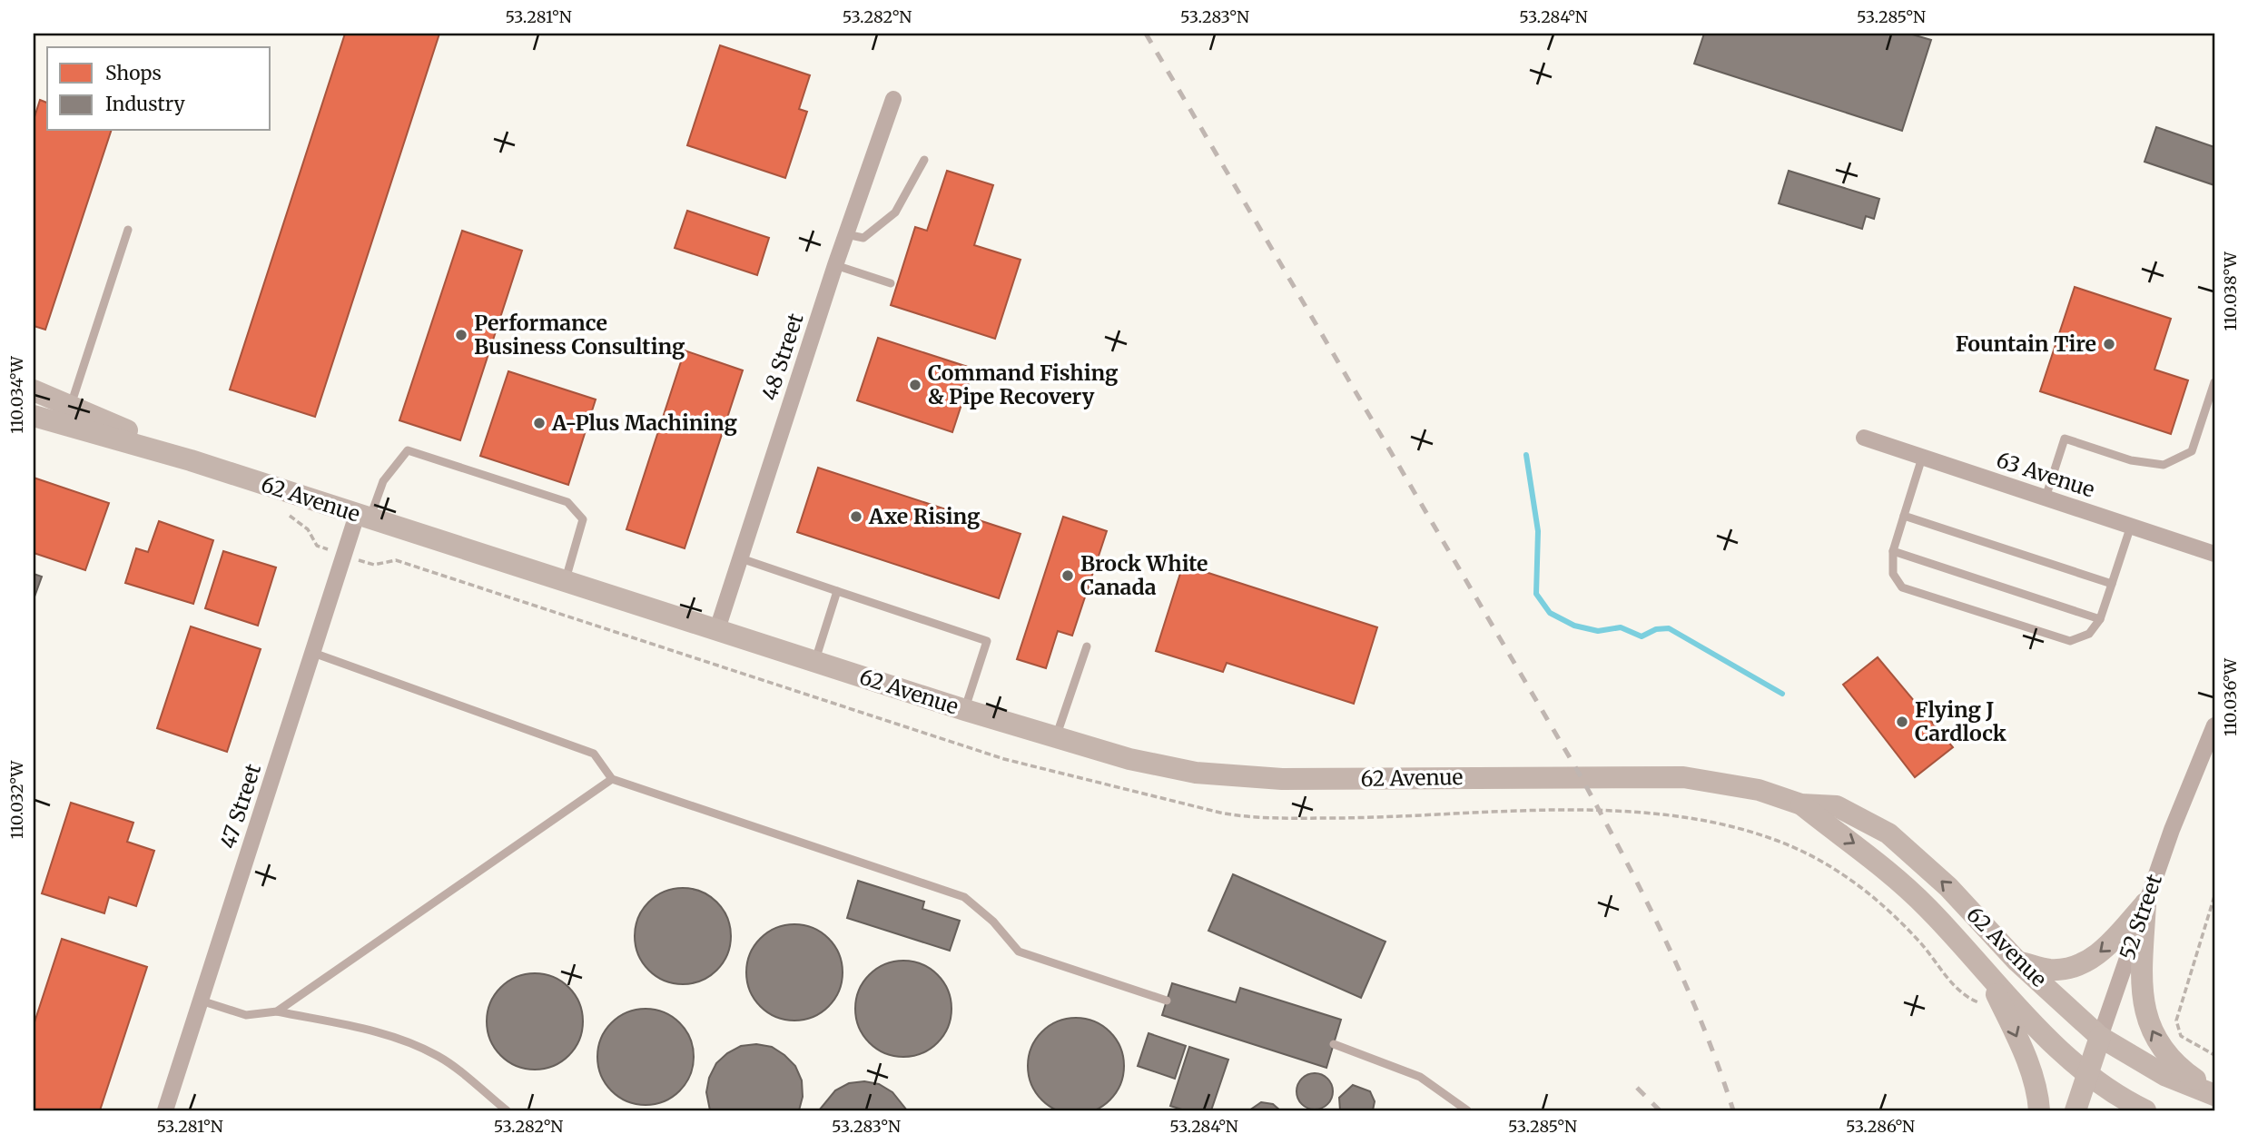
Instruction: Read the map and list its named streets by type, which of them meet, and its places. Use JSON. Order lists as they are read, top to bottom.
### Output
{
  "streets": {
    "main road": ["62 Avenue", "52 Street"],
    "street": ["48 Street", "63 Avenue", "47 Street"]
  },
  "crossings": [
    ["48 Street", "62 Avenue"],
    ["62 Avenue", "47 Street"],
    ["62 Avenue", "52 Street"]
  ],
  "places": [
    "Performance Business Consulting",
    "Fountain Tire",
    "Command Fishing & Pipe Recovery",
    "A-Plus Machining",
    "Axe Rising",
    "Brock White Canada",
    "Flying J Cardlock"
  ],
  "legend": ["Shops", "Industry"],
  "coordinates": [
    "53.281°N",
    "53.282°N",
    "53.283°N",
    "53.284°N",
    "53.285°N",
    "110.038°W",
    "110.034°W",
    "110.036°W",
    "110.032°W",
    "53.286°N"
  ]
}
